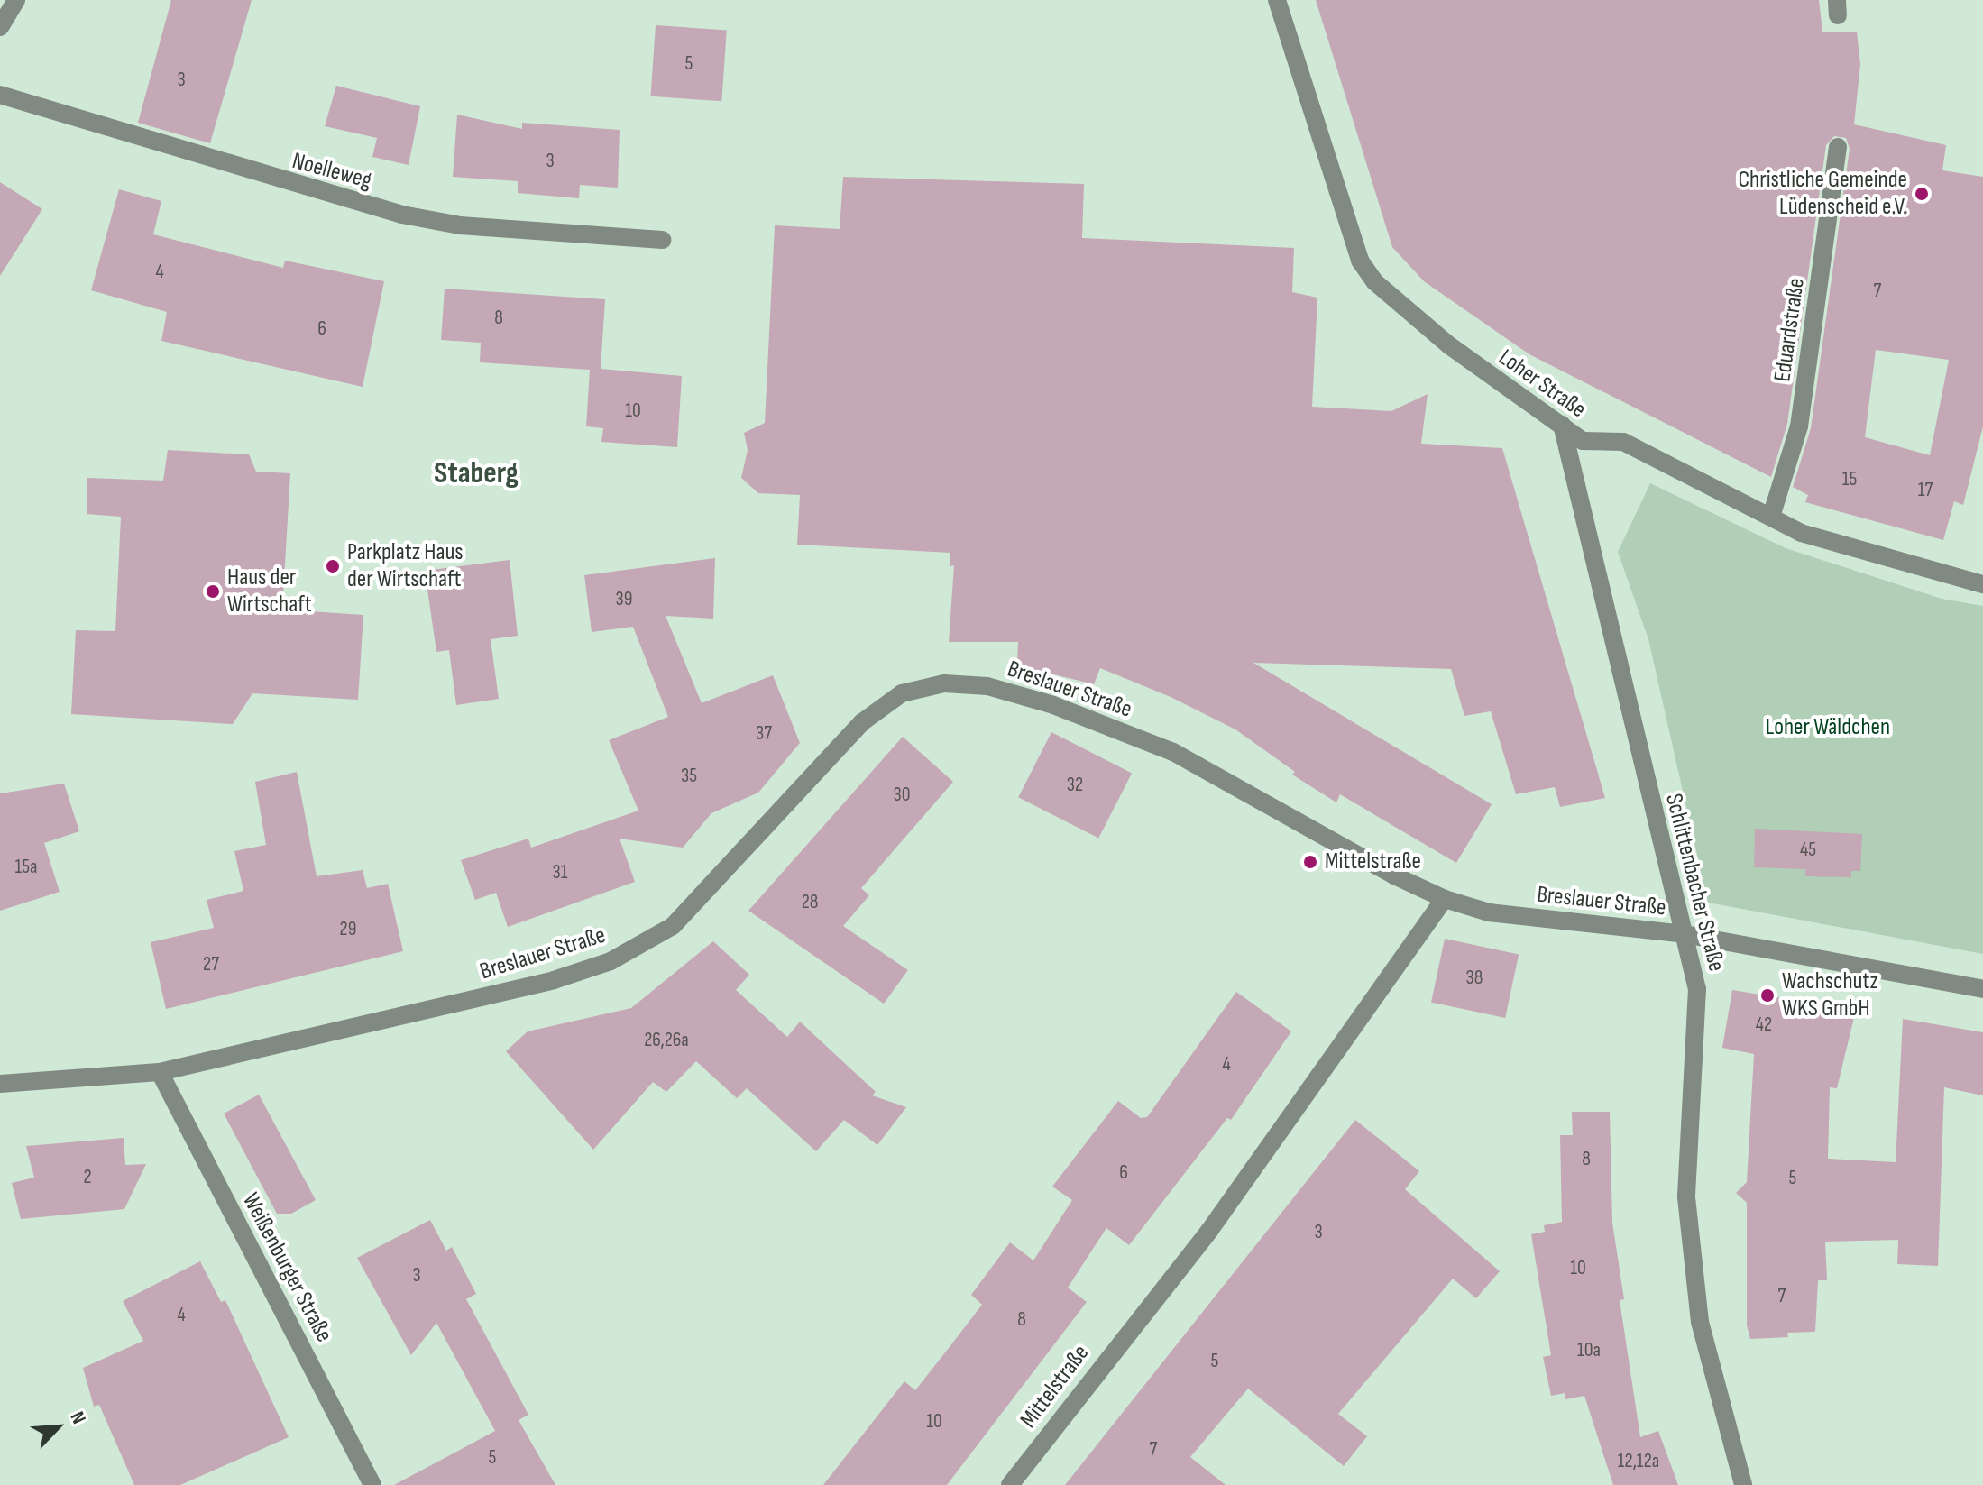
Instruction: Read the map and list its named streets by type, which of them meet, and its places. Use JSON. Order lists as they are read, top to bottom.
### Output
{
  "streets": {
    "street": [
      "Noelleweg",
      "Eduardstraße",
      "Loher Straße",
      "Breslauer Straße",
      "Schlittenbacher Straße",
      "Weißenburger Straße",
      "Mittelstraße"
    ]
  },
  "crossings": [
    ["Eduardstraße", "Loher Straße"],
    ["Loher Straße", "Schlittenbacher Straße"],
    ["Breslauer Straße", "Schlittenbacher Straße"],
    ["Breslauer Straße", "Weißenburger Straße"],
    ["Breslauer Straße", "Mittelstraße"]
  ],
  "districts": ["Staberg"],
  "parks": ["Loher Wäldchen"],
  "places": [
    "Christliche Gemeinde Lüdenscheid e.V.",
    "Parkplatz Haus der Wirtschaft",
    "Haus der Wirtschaft",
    "Mittelstraße",
    "Wachschutz WKS GmbH"
  ],
  "house_numbers": [
    "5",
    "3",
    "3",
    "4",
    "7",
    "8",
    "6",
    "10",
    "15",
    "17",
    "39",
    "37",
    "35",
    "32",
    "30",
    "45",
    "15a",
    "31",
    "28",
    "29",
    "27",
    "38",
    "42",
    "26,26a",
    "4",
    "8",
    "6",
    "2",
    "5",
    "3",
    "10",
    "3",
    "7",
    "4",
    "8",
    "10a",
    "5",
    "10",
    "7",
    "5",
    "12,12a"
  ],
  "north": "top right"
}
